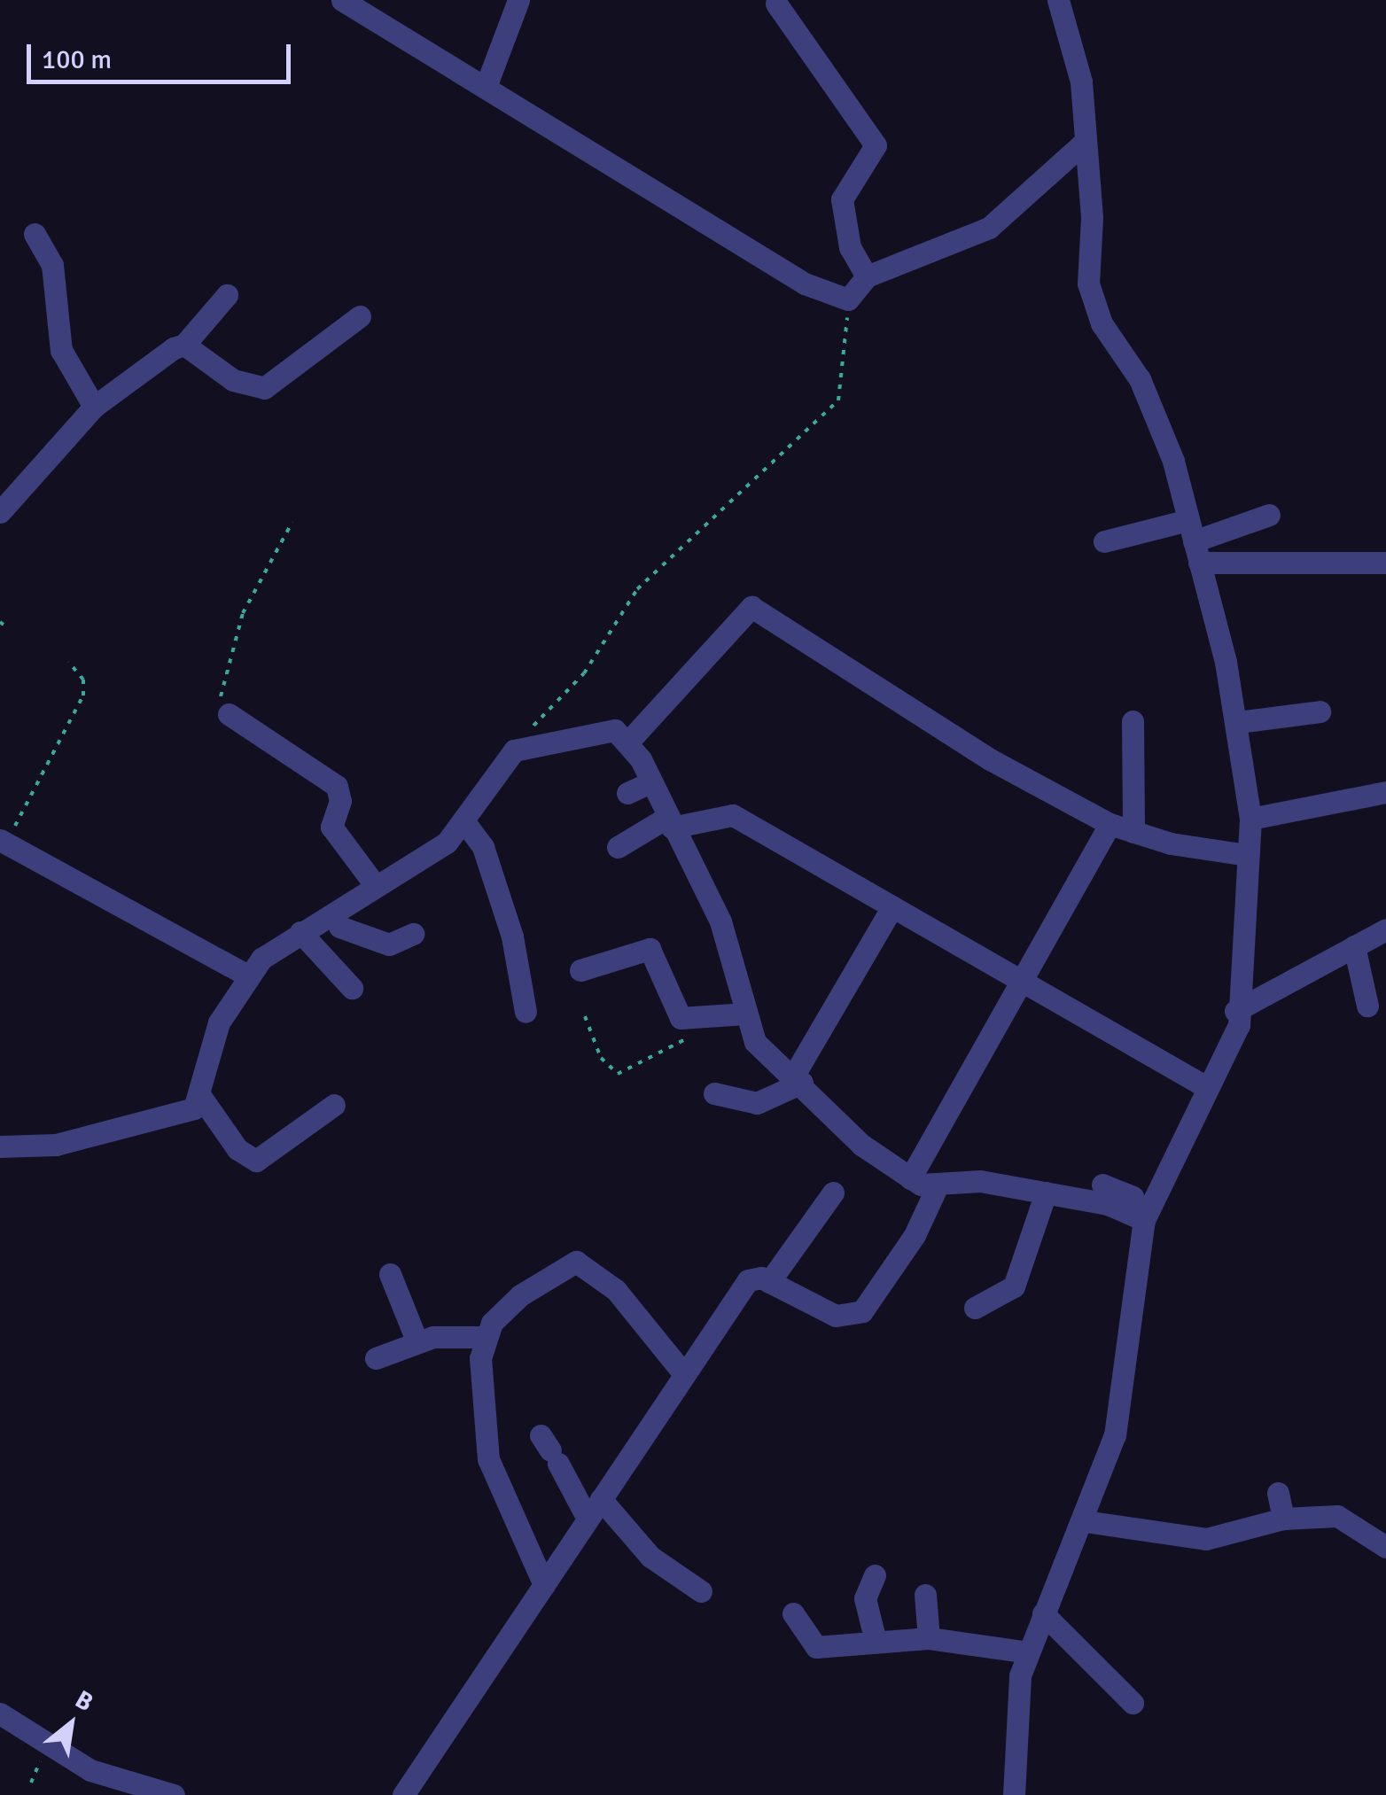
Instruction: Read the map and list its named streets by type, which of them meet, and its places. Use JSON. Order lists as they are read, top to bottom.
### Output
{
  "scale_bar": "100 m",
  "north": "top right"
}
